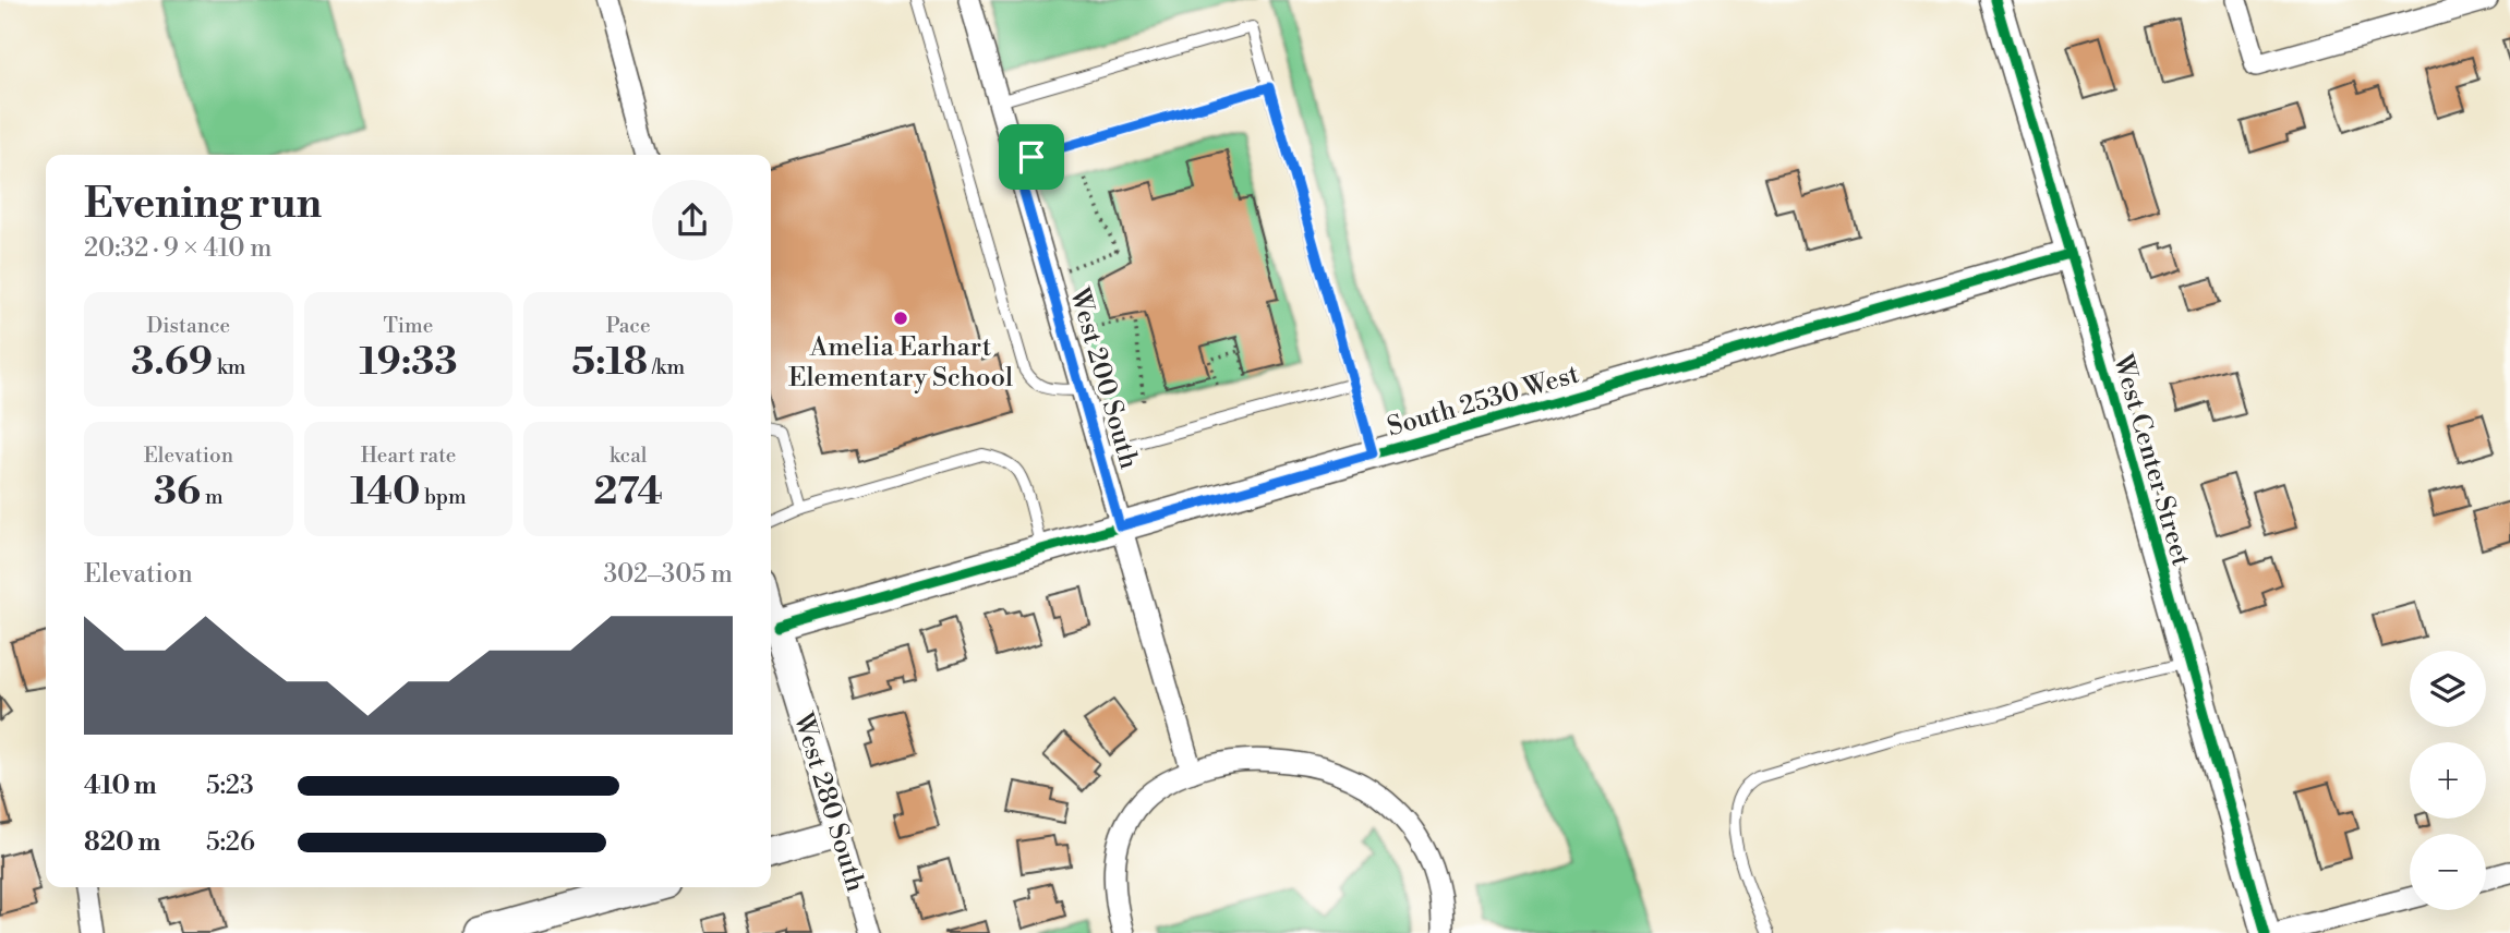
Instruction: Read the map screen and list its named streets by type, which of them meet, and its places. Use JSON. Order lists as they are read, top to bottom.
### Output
{
  "streets": {
    "street": [
      "West 200 South",
      "South 2530 West",
      "West Center Street",
      "West 280 South"
    ]
  },
  "crossings": [
    ["West 200 South", "South 2530 West"],
    ["South 2530 West", "West Center Street"],
    ["South 2530 West", "West 280 South"]
  ],
  "places": ["Amelia Earhart Elementary School"],
  "page": {
    "heading": ["Evening run", "20:32 · 9 × 410 m"],
    "stats": [
      ["Distance", "3.69 km"],
      ["Time", "19:33"],
      ["Pace", "5:18 /km"],
      ["Elevation", "36 m"],
      ["Heart rate", "140 bpm"],
      ["kcal", "274"]
    ],
    "chart": ["Elevation", "302–305 m"],
    "map_buttons": ["+", "−"],
    "list": [
      {
        "name": "410 m",
        "note": "5:23"
      },
      {
        "name": "820 m",
        "note": "5:26"
      }
    ]
  }
}
